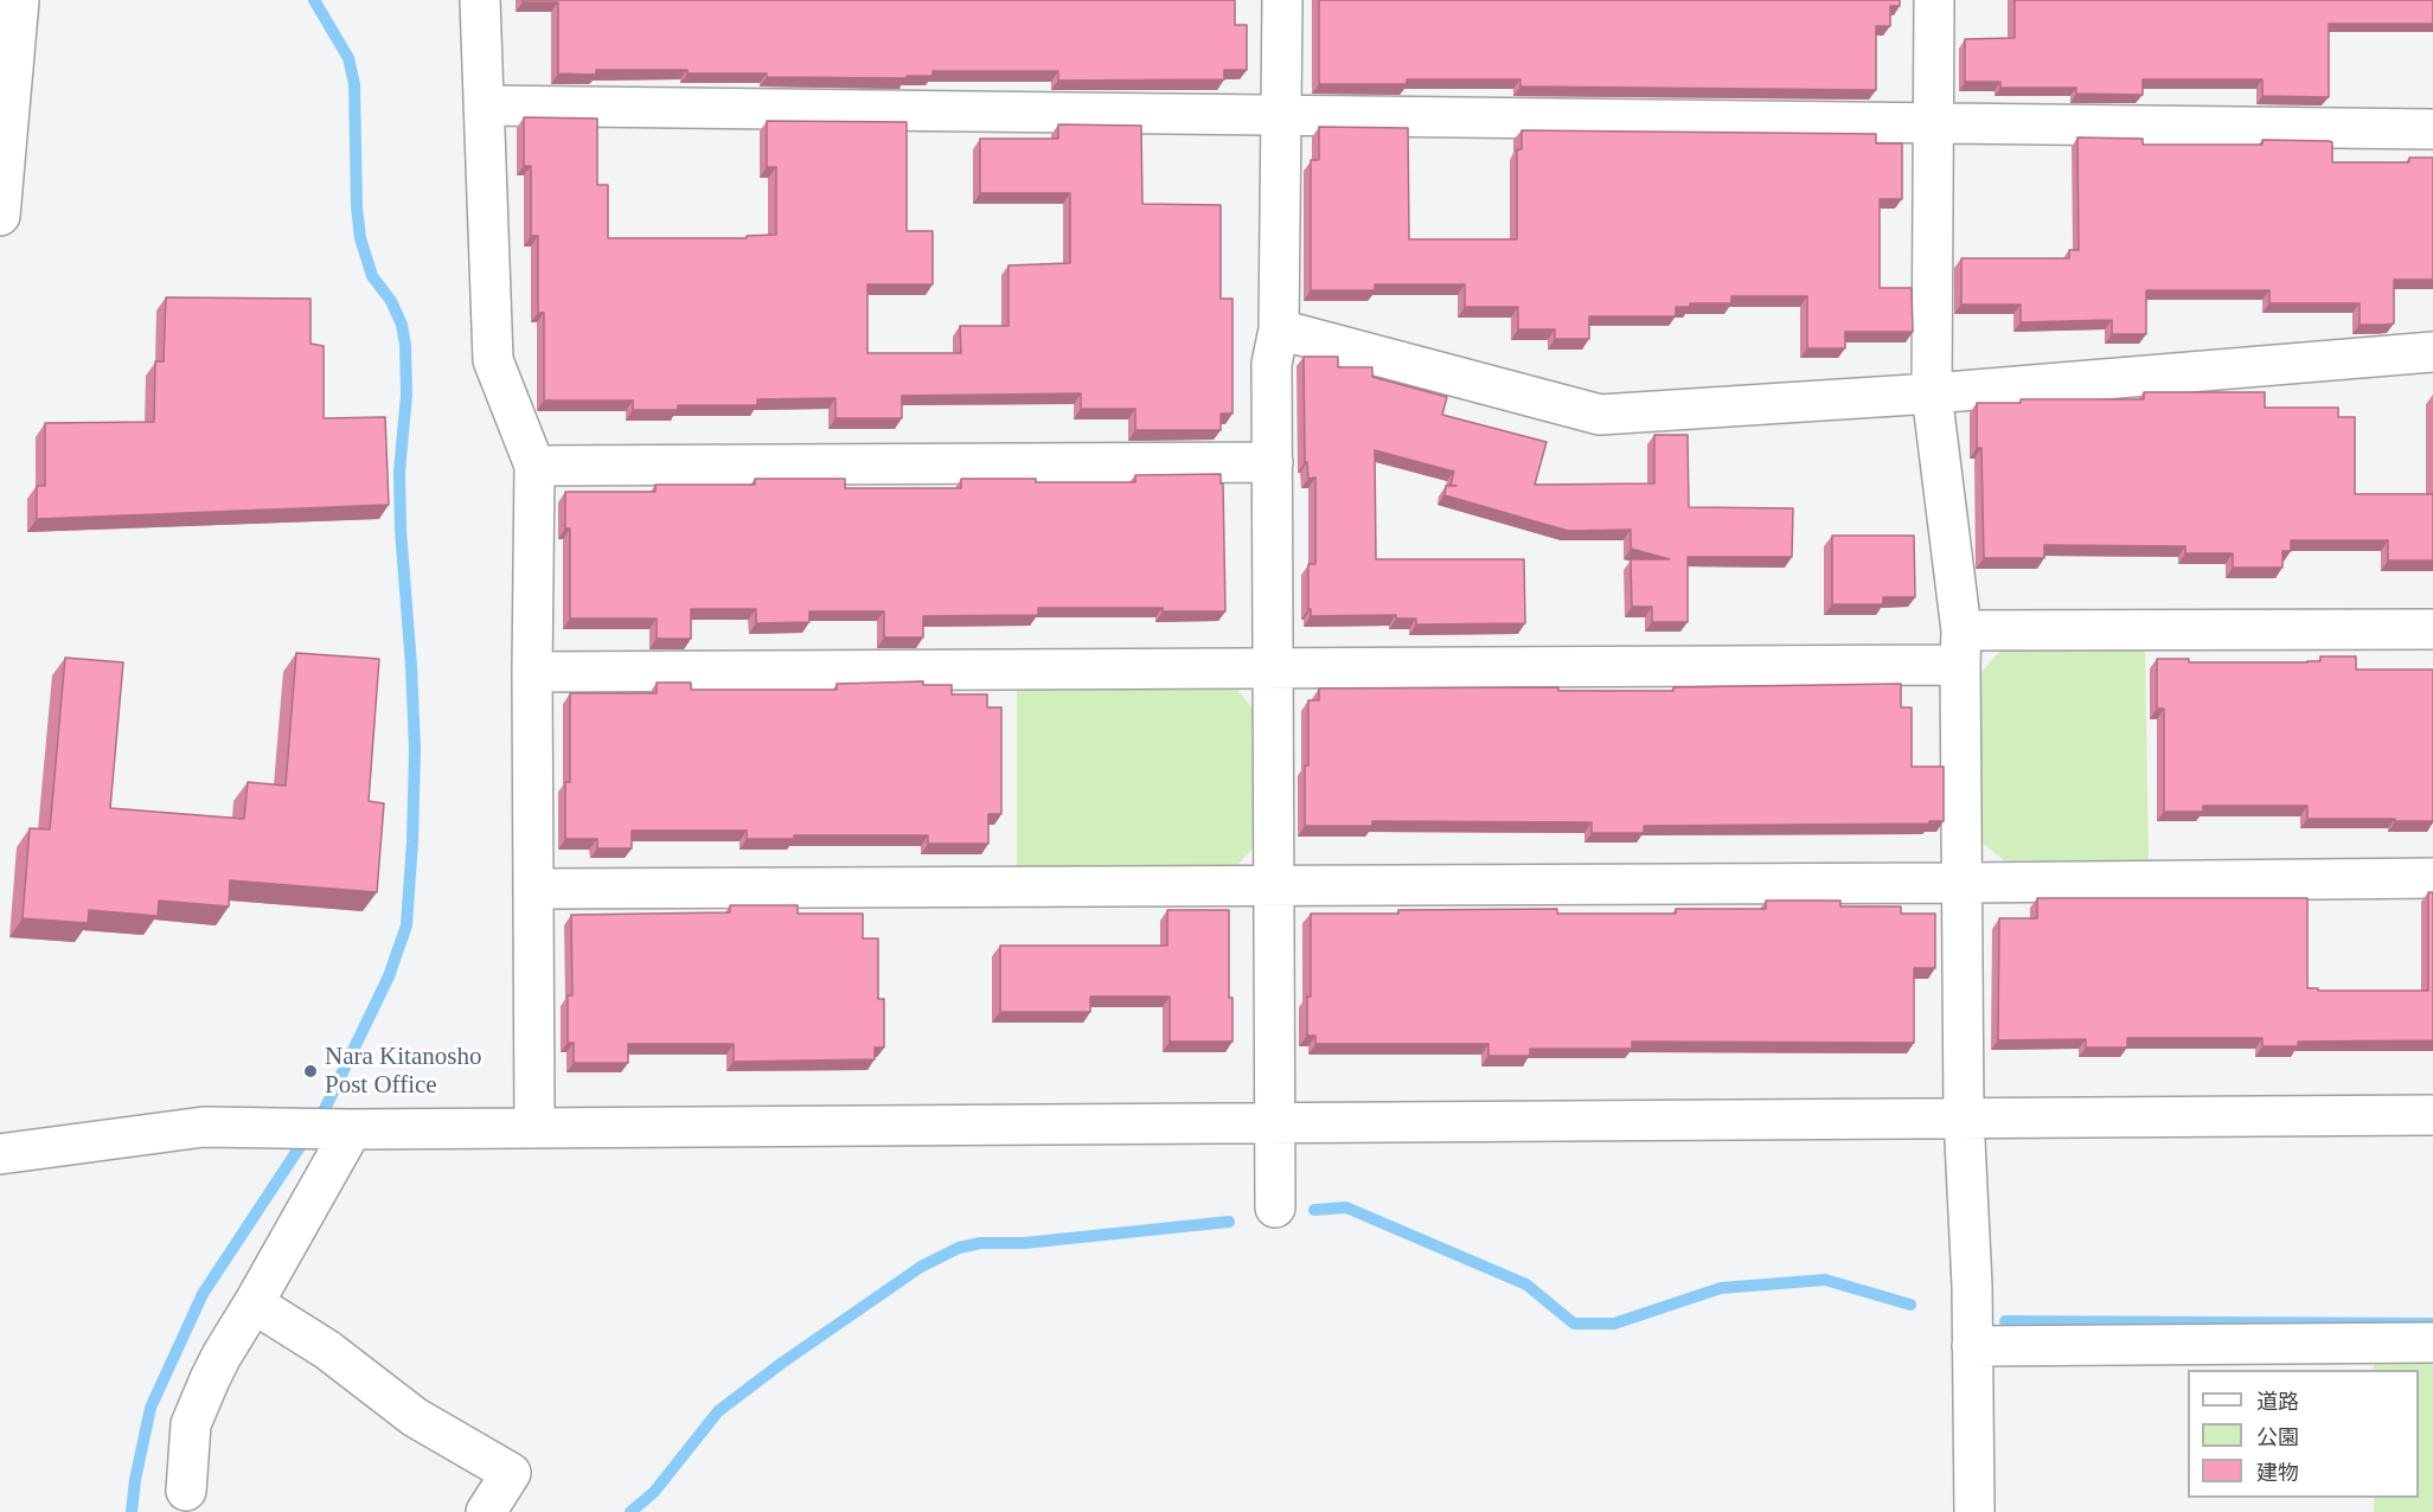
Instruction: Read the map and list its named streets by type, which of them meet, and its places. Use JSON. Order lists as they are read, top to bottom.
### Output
{
  "places": ["Nara Kitanosho Post Office"],
  "legend": ["道路", "公園", "建物"]
}
